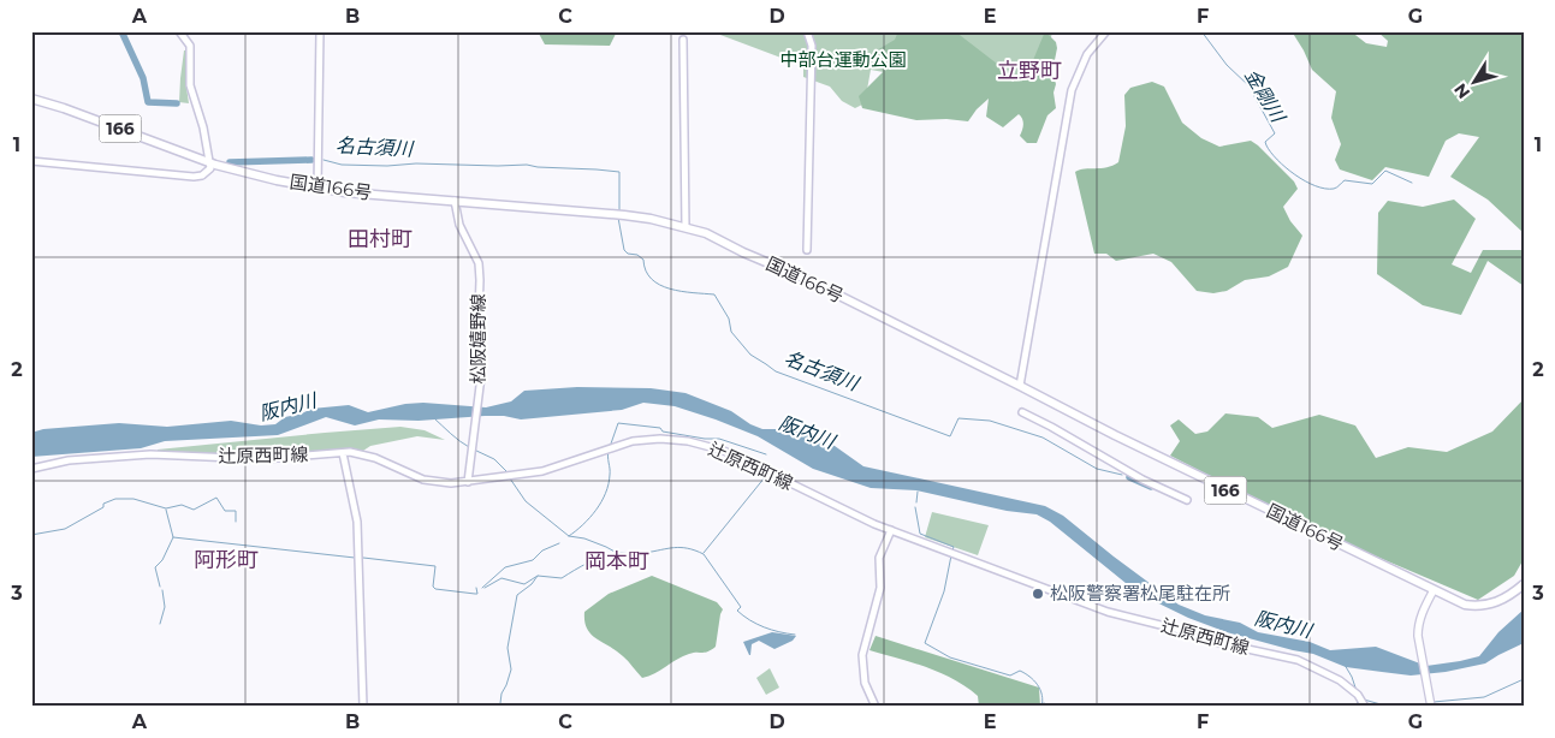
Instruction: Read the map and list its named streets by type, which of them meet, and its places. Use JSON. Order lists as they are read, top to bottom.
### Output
{
  "streets": {
    "highway": ["166", "国道166号"],
    "main road": ["松阪嬉野線", "辻原西町線"]
  },
  "crossings": [
    ["国道166号", "松阪嬉野線"],
    ["松阪嬉野線", "辻原西町線"]
  ],
  "districts": [
    "立野町",
    "田村町",
    "阿形町",
    "岡本町"
  ],
  "water": ["金剛川", "名古須川", "阪内川"],
  "parks": ["中部台運動公園"],
  "places": ["松阪警察署松尾駐在所"],
  "north": "bottom left",
  "grid": {
    "columns": [
      "A",
      "B",
      "C",
      "D",
      "E",
      "F",
      "G"
    ],
    "rows": ["1", "2", "3"]
  }
}
